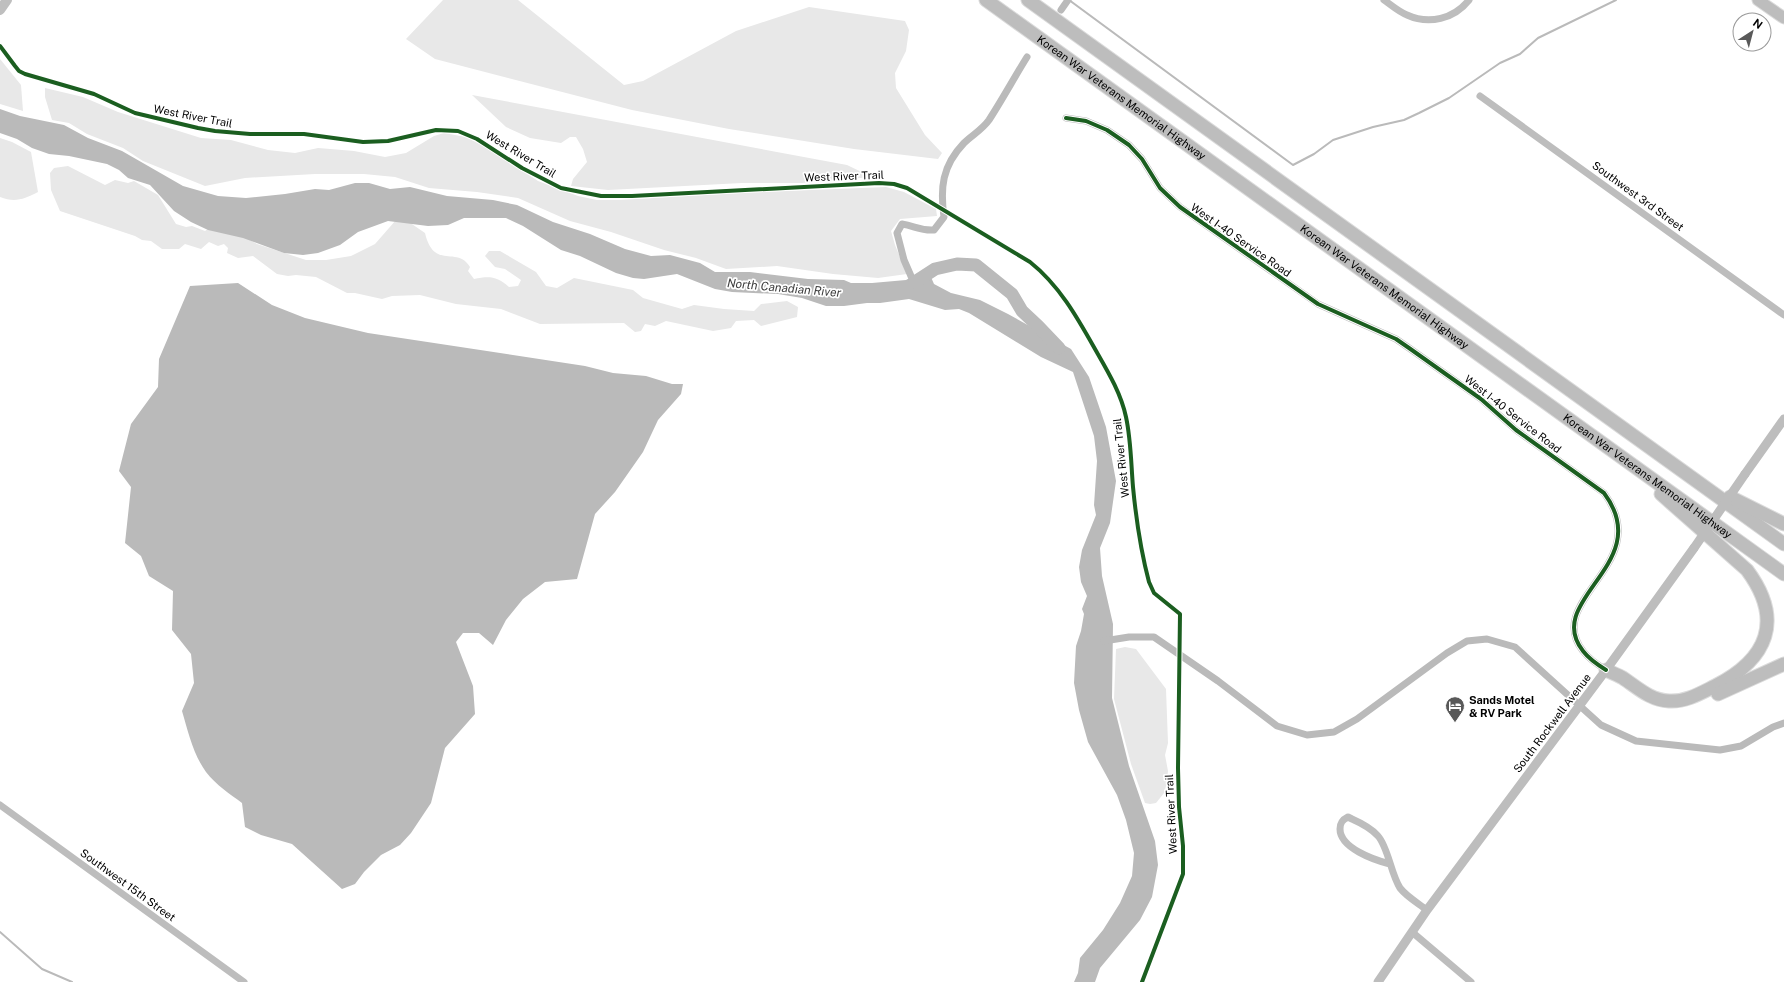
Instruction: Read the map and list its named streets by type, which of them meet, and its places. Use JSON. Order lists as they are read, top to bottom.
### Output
{
  "streets": {
    "highway": ["Korean War Veterans Memorial Highway"],
    "street": [
      "Southwest 3rd Street",
      "West I-40 Service Road",
      "South Rockwell Avenue",
      "Southwest 15th Street"
    ],
    "cycle path": ["West River Trail"]
  },
  "crossings": [
    ["West I-40 Service Road", "South Rockwell Avenue"]
  ],
  "water": ["North Canadian River"],
  "places": {
    "hotel": ["Sands Motel & RV Park"]
  },
  "north": "top right"
}
